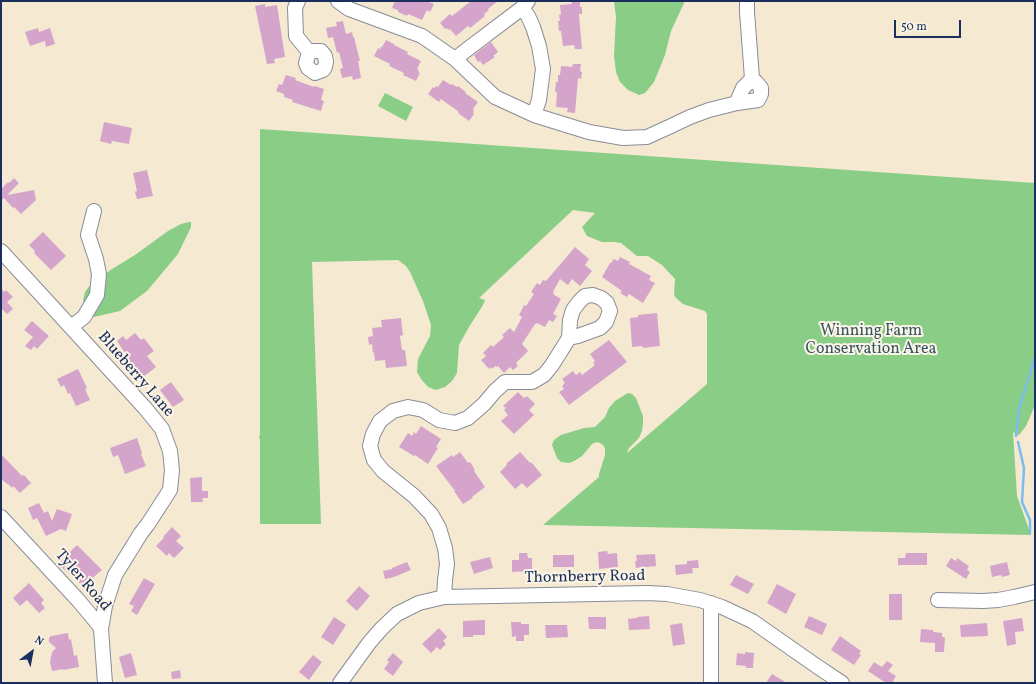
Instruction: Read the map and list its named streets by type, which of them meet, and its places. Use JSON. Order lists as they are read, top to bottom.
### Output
{
  "streets": {
    "street": ["Blueberry Lane", "Thornberry Road", "Tyler Road"]
  },
  "crossings": [
    ["Blueberry Lane", "Tyler Road"]
  ],
  "parks": ["Winning Farm Conservation Area"],
  "scale_bar": "50 m",
  "north": "top right"
}
